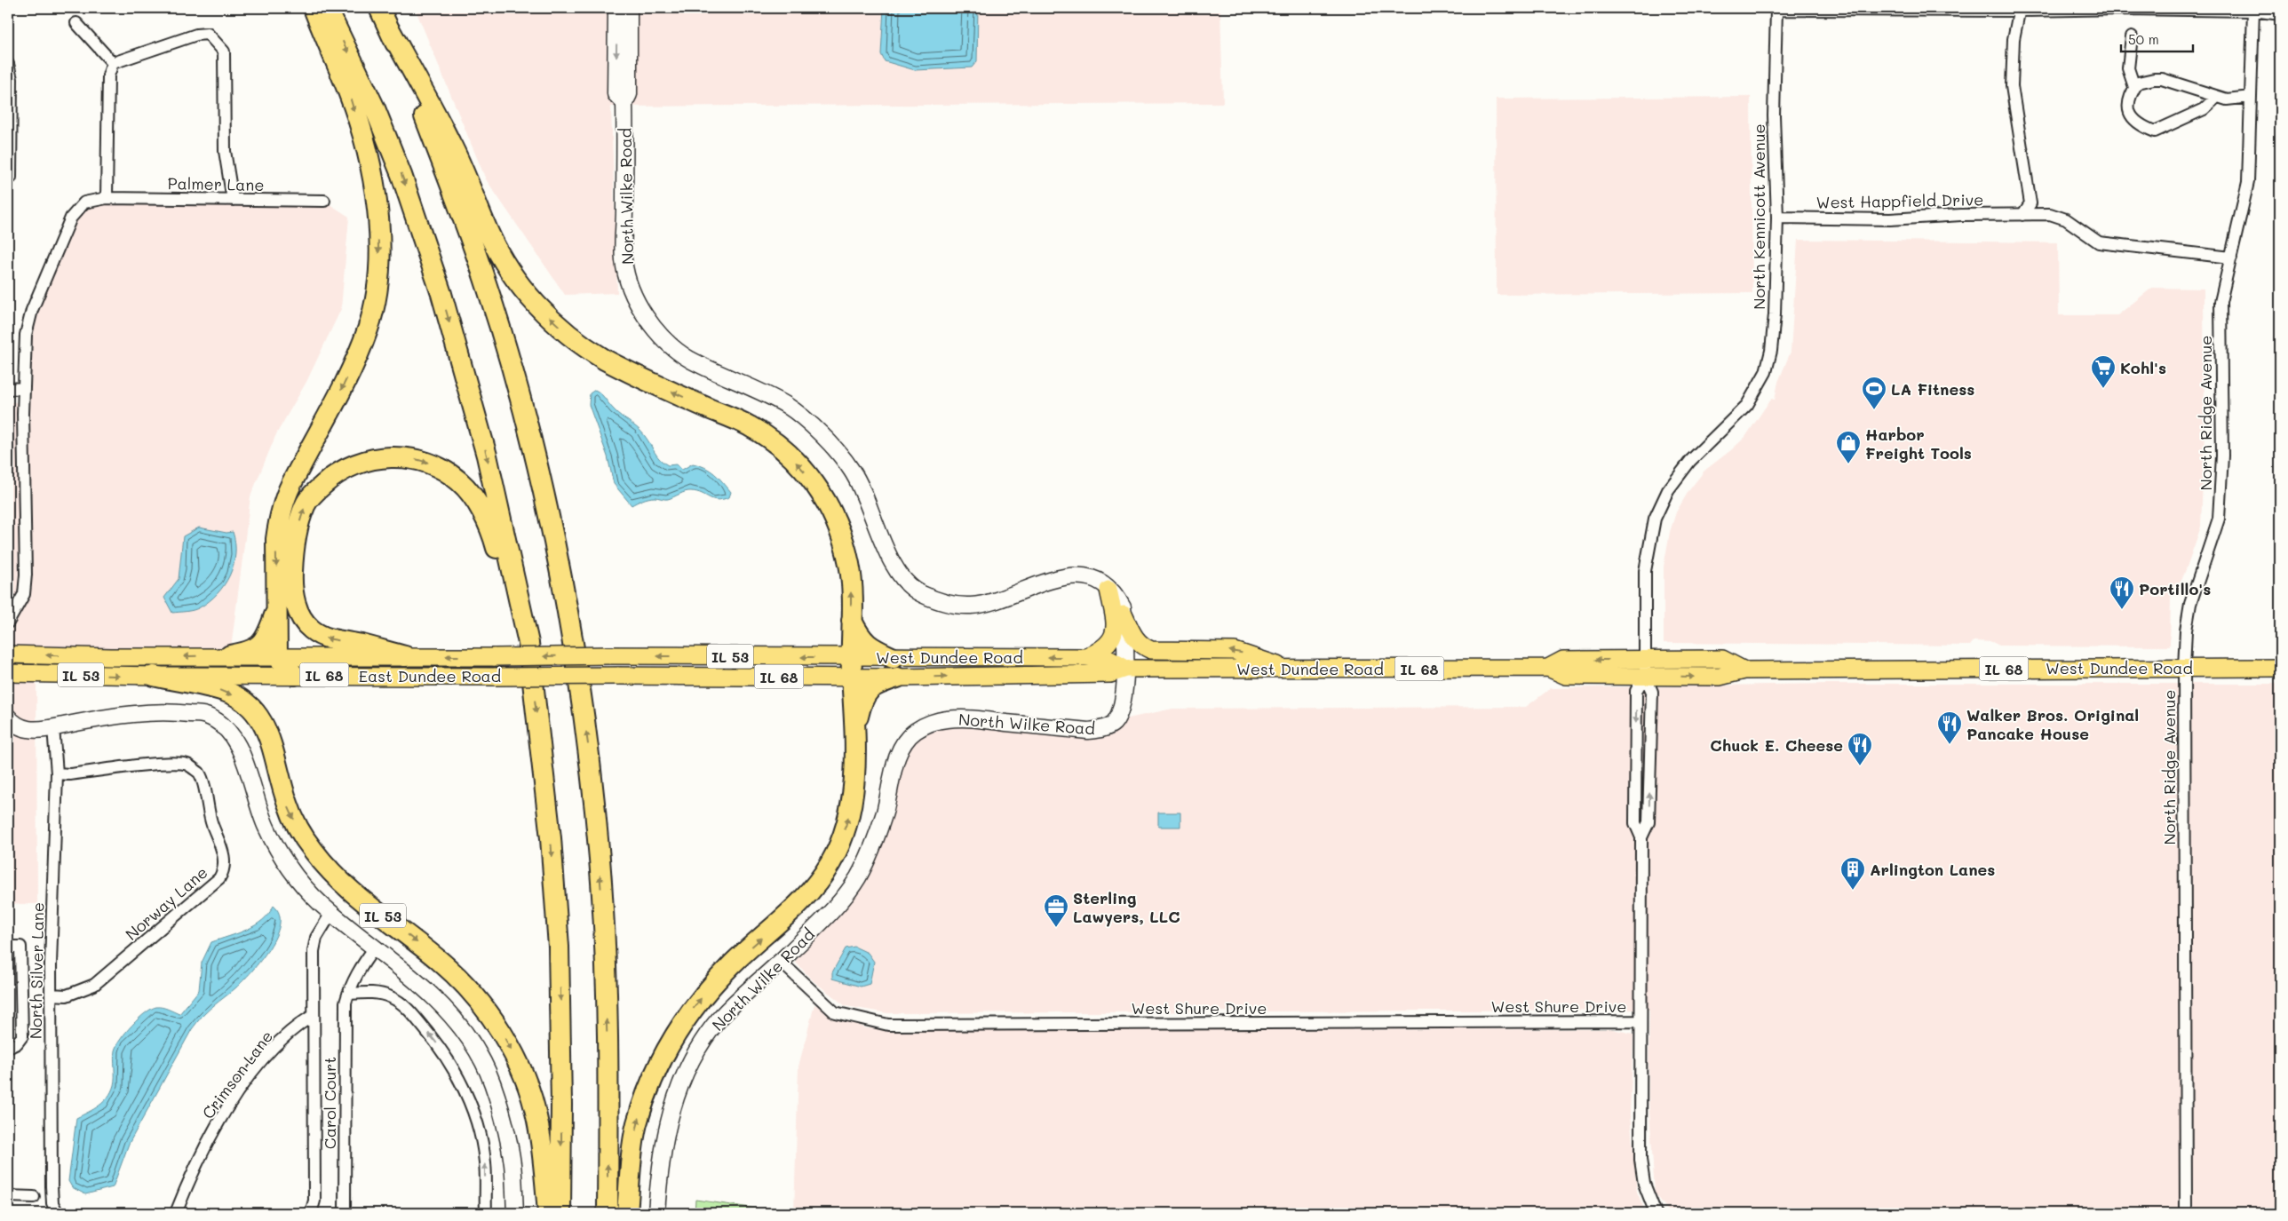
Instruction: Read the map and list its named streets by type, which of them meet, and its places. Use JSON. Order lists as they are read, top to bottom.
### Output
{
  "streets": {
    "highway": ["IL 53"],
    "main road": ["West Dundee Road", "IL 68", "East Dundee Road"],
    "street": [
      "Palmer Lane",
      "North Wilke Road",
      "West Happfield Drive",
      "North Kennicott Avenue",
      "North Ridge Avenue",
      "Norway Lane",
      "North Silver Lane",
      "West Shure Drive",
      "Crimson Lane",
      "Carol Court"
    ]
  },
  "crossings": [
    ["North Wilke Road", "West Dundee Road"],
    ["North Wilke Road", "West Shure Drive"],
    ["West Happfield Drive", "North Kennicott Avenue"],
    ["West Happfield Drive", "North Ridge Avenue"],
    ["North Kennicott Avenue", "West Dundee Road"],
    ["North Kennicott Avenue", "West Shure Drive"],
    ["North Ridge Avenue", "West Dundee Road"],
    ["IL 53", "East Dundee Road"],
    ["West Dundee Road", "East Dundee Road"],
    ["Norway Lane", "North Silver Lane"]
  ],
  "places": {
    "supermarket": ["Kohl's"],
    "sports": ["LA Fitness"],
    "shop": ["Harbor Freight Tools"],
    "restaurant": ["Portillo's", "Walker Bros. Original Pancake House", "Chuck E. Cheese"],
    "building": ["Arlington Lanes"],
    "office": ["Sterling Lawyers, LLC"]
  },
  "scale_bar": "50 m"
}
